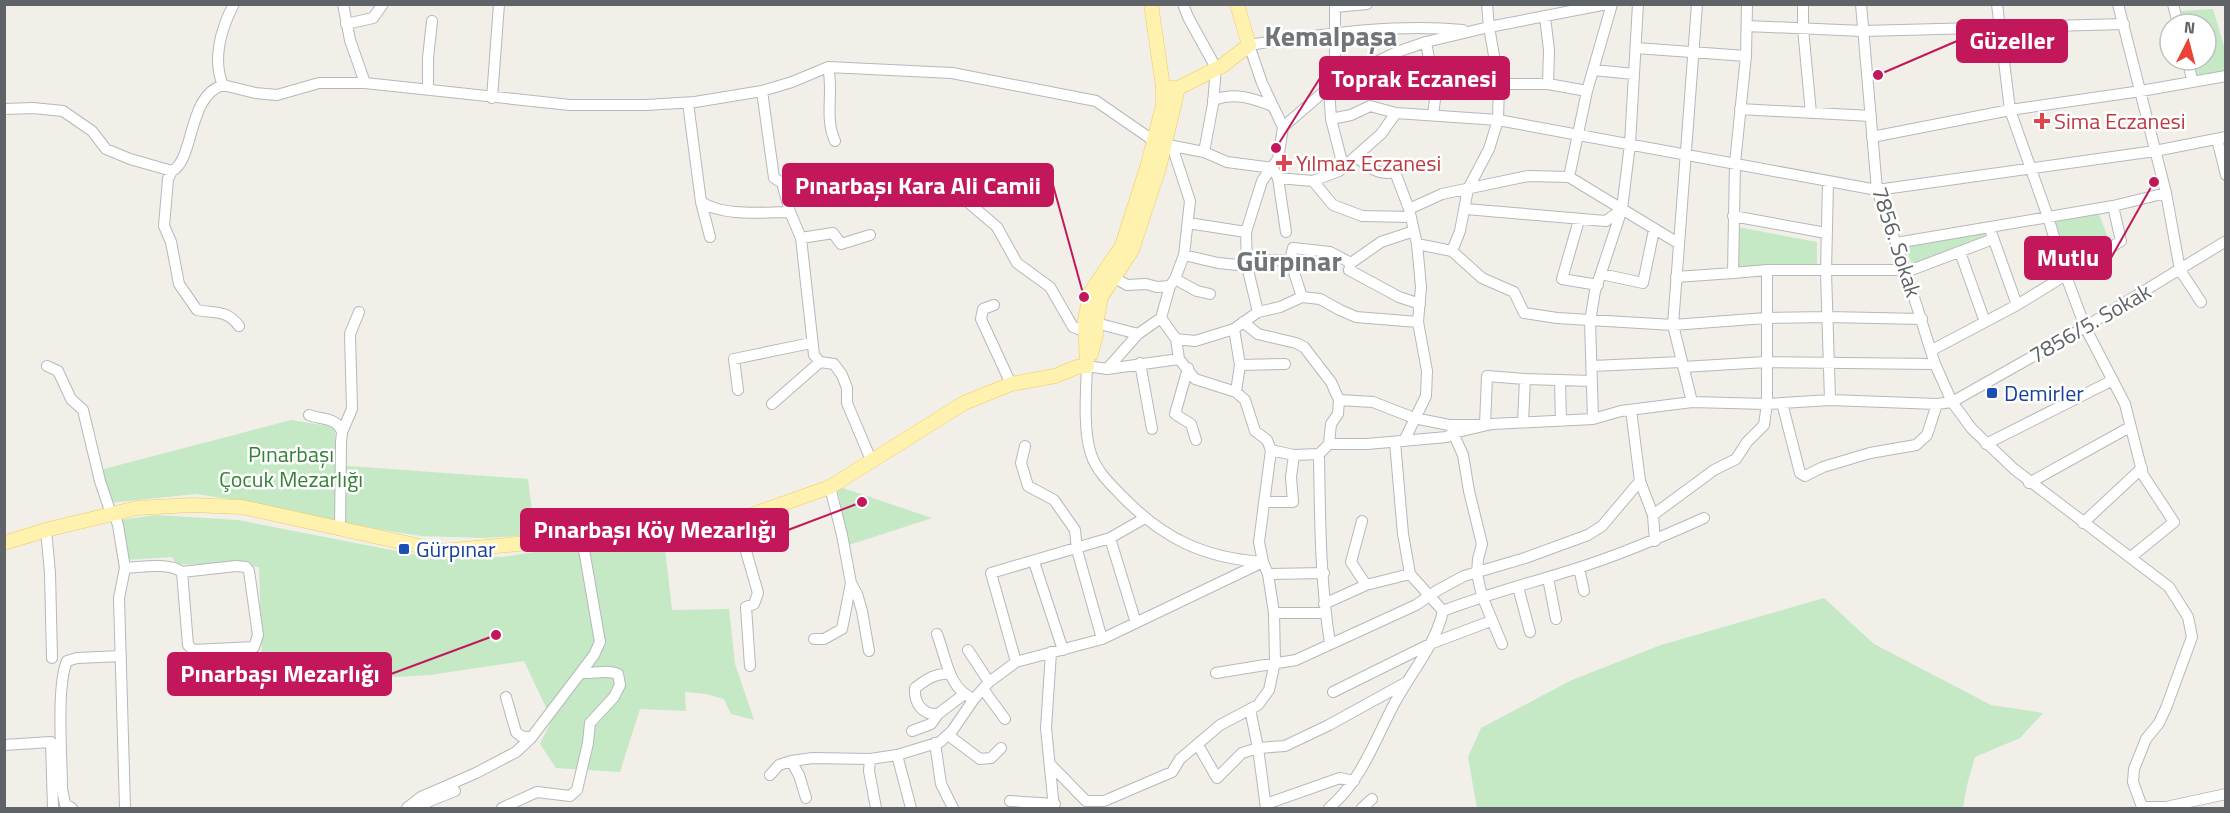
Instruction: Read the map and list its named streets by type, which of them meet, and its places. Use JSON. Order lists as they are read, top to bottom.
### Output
{
  "streets": {
    "street": ["7856. Sokak", "7856/5. Sokak"]
  },
  "crossings": [
    ["7856. Sokak", "7856/5. Sokak"]
  ],
  "districts": ["Kemalpaşa", "Gürpınar"],
  "parks": ["Pınarbaşı Çocuk Mezarlığı"],
  "places": {
    "other": [
      "Güzeller",
      "Toprak Eczanesi",
      "Mutlu",
      "Pınarbaşı Kara Ali Camii",
      "Pınarbaşı Köy Mezarlığı",
      "Pınarbaşı Mezarlığı"
    ],
    "health": ["Sima Eczanesi", "Yılmaz Eczanesi"],
    "transit": ["Demirler", "Gürpınar"]
  },
  "north": "top"
}
